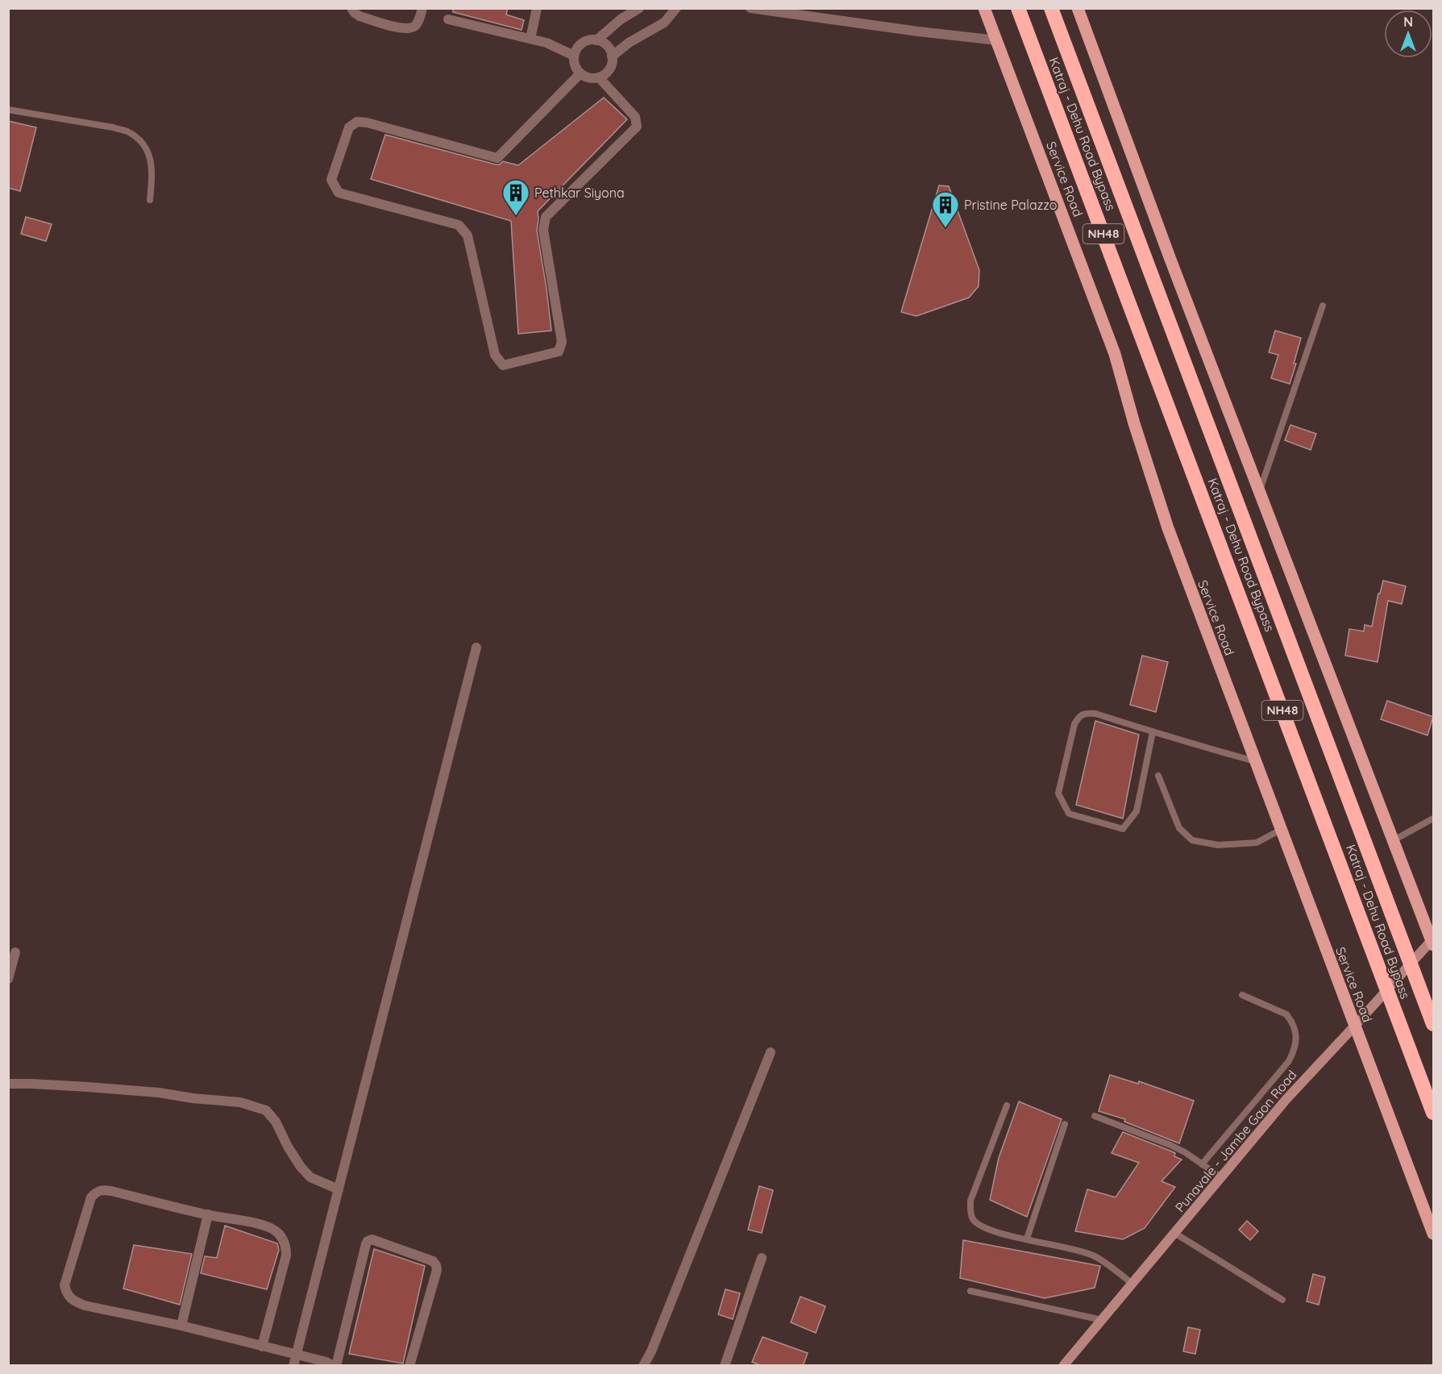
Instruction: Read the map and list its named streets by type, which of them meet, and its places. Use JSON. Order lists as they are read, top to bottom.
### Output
{
  "streets": {
    "highway": ["Katraj - Dehu Road Bypass", "NH48"],
    "main road": ["Service Road"],
    "street": ["Punavale - Jambe Gaon Road"]
  },
  "crossings": [
    ["Service Road", "Punavale - Jambe Gaon Road"]
  ],
  "places": {
    "building": ["Pethkar Siyona", "Pristine Palazzo"]
  },
  "north": "top"
}
